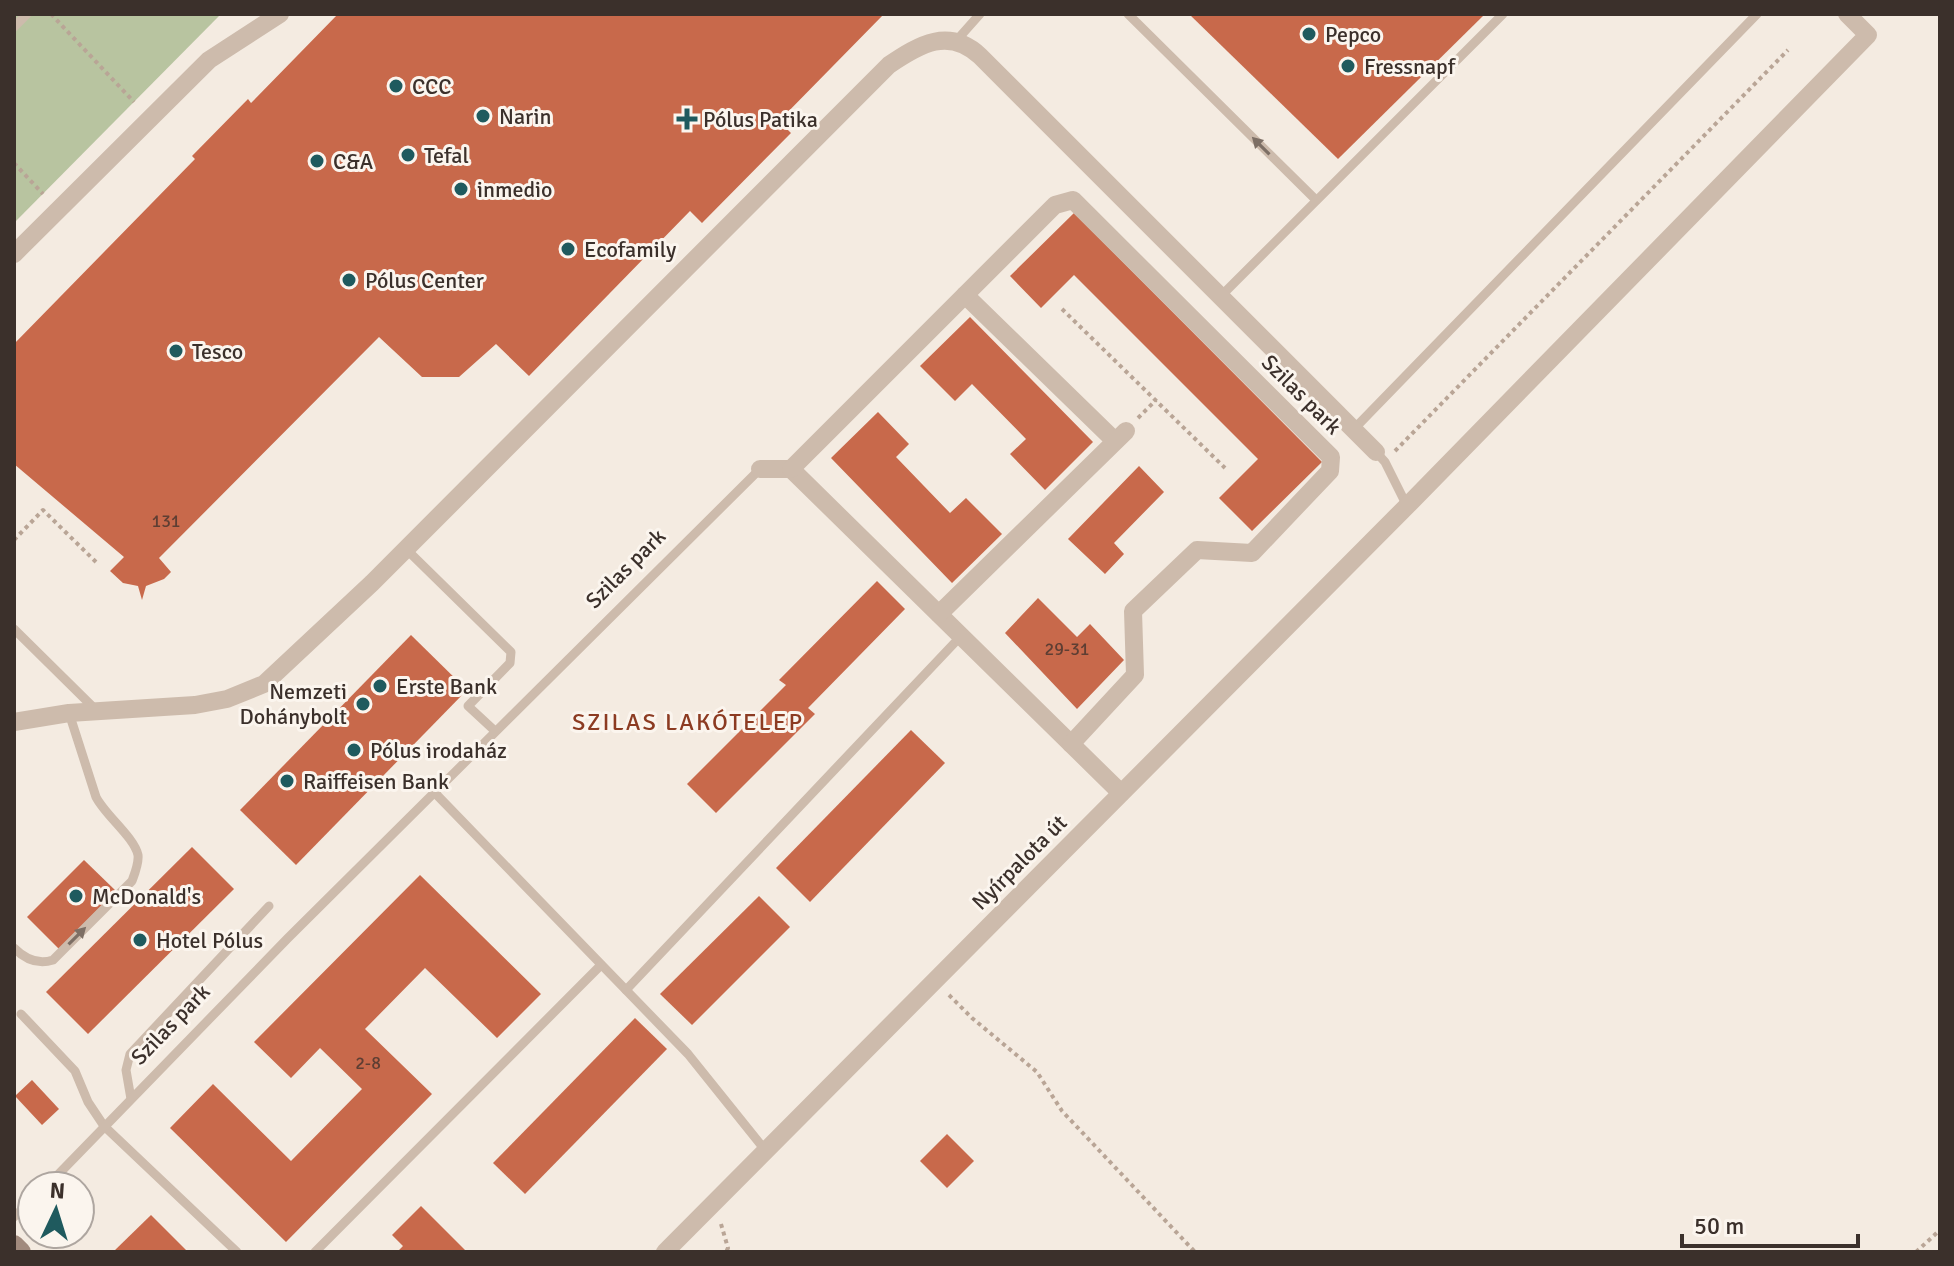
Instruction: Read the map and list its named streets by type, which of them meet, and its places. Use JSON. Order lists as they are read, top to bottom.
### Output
{
  "streets": {
    "street": ["Szilas park", "Nyírpalota út"]
  },
  "districts": ["SZILAS LAKÓTELEP"],
  "places": {
    "other": [
      "Pepco",
      "Fressnapf",
      "CCC",
      "Narin",
      "Tefal",
      "C&A",
      "inmedio",
      "Ecofamily",
      "Pólus Center",
      "Tesco",
      "Erste Bank",
      "Nemzeti Dohánybolt",
      "Pólus irodaház",
      "Raiffeisen Bank",
      "McDonald's",
      "Hotel Pólus"
    ],
    "health": ["Pólus Patika"]
  },
  "house_numbers": ["131", "29-31", "2-8"],
  "scale_bar": "50 m",
  "north": "top"
}
